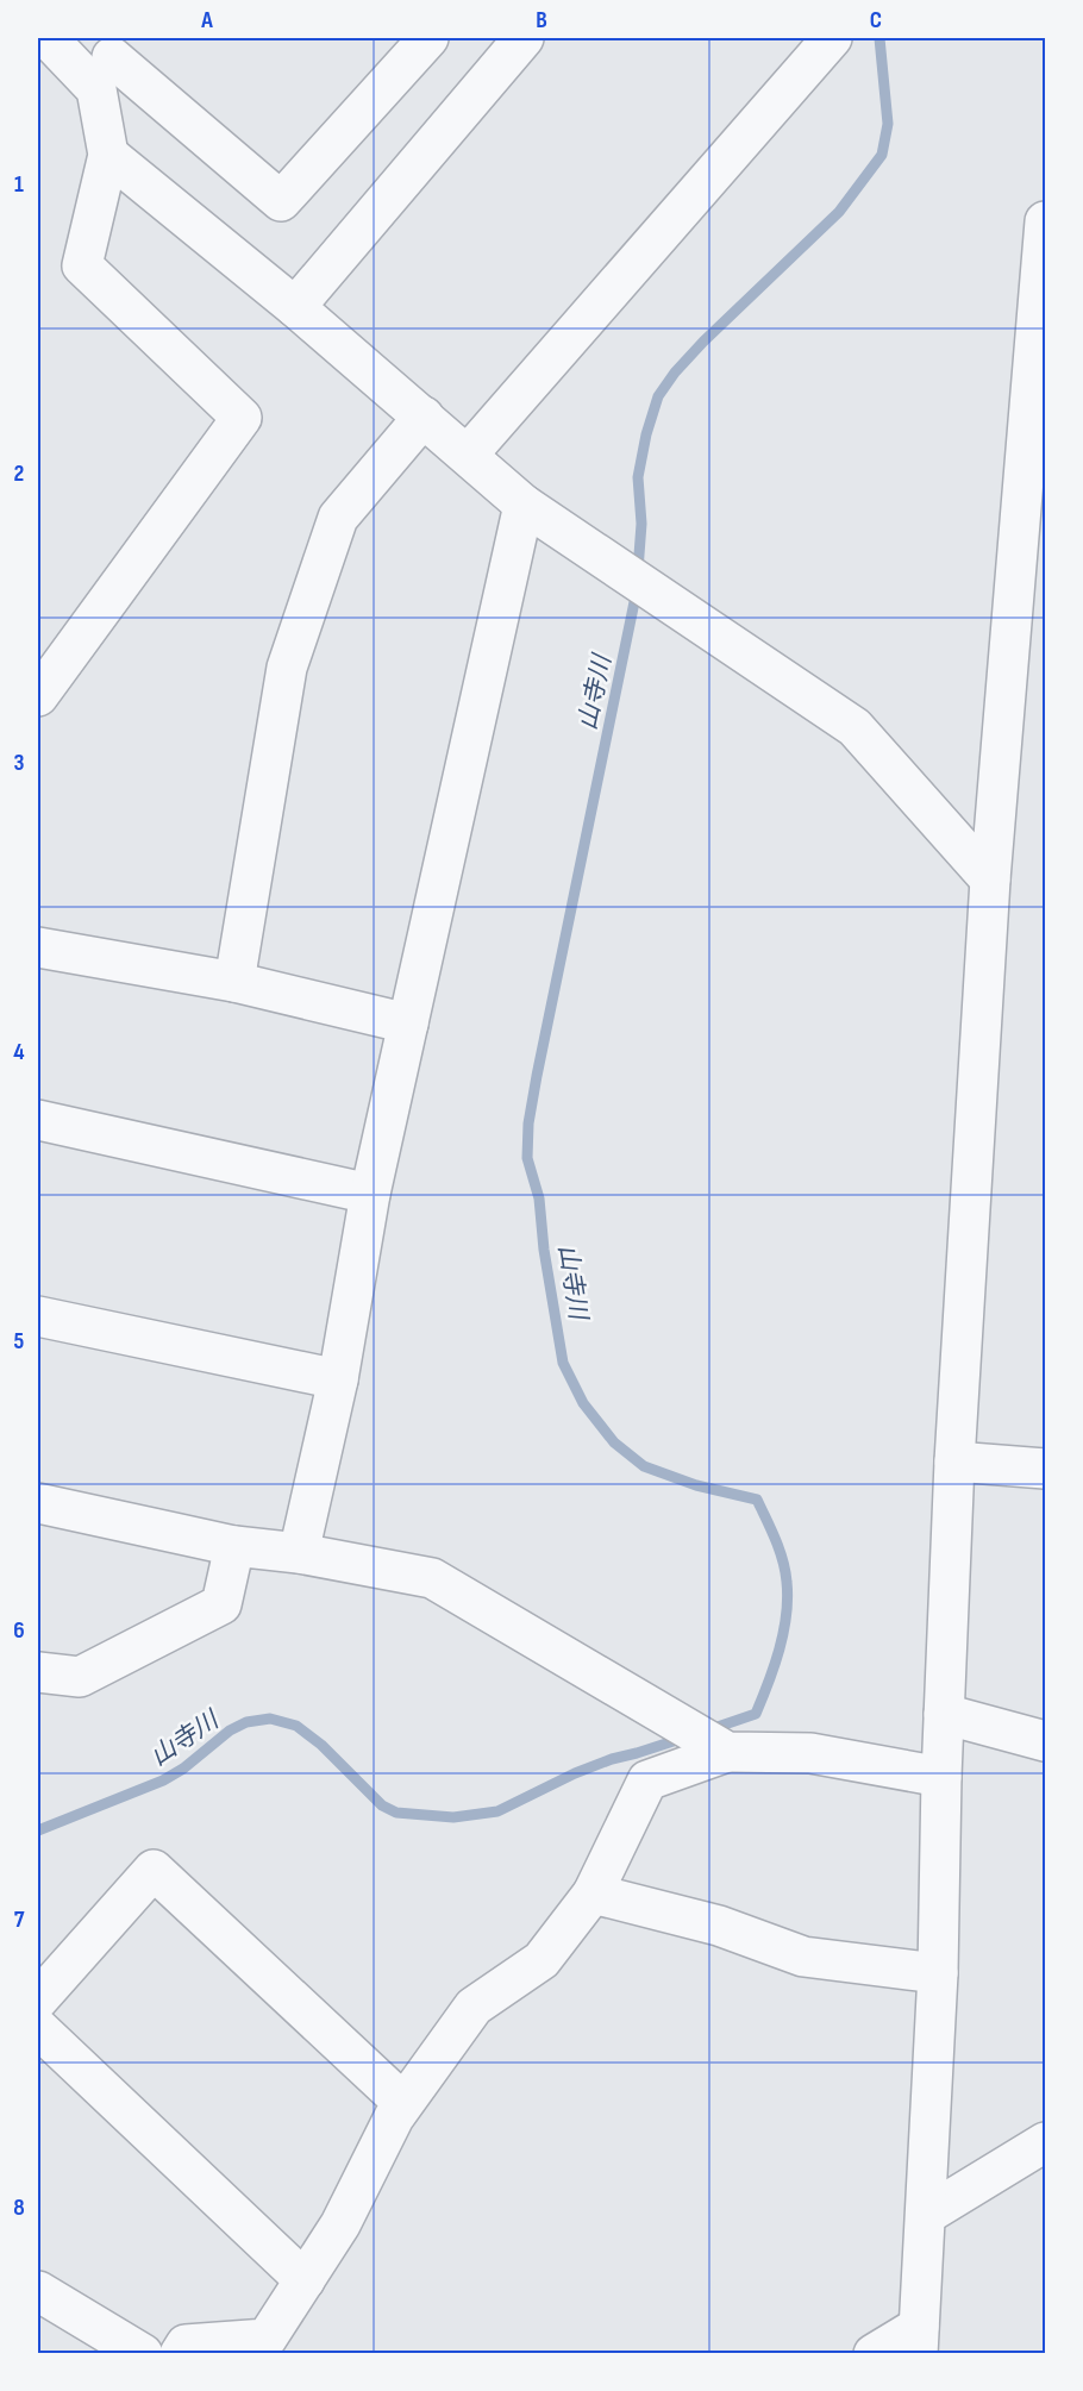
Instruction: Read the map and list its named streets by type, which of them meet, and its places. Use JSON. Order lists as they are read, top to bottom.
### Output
{
  "water": ["山寺川"],
  "grid": {
    "columns": ["A", "B", "C"],
    "rows": [
      "1",
      "2",
      "3",
      "4",
      "5",
      "6",
      "7",
      "8"
    ]
  }
}
